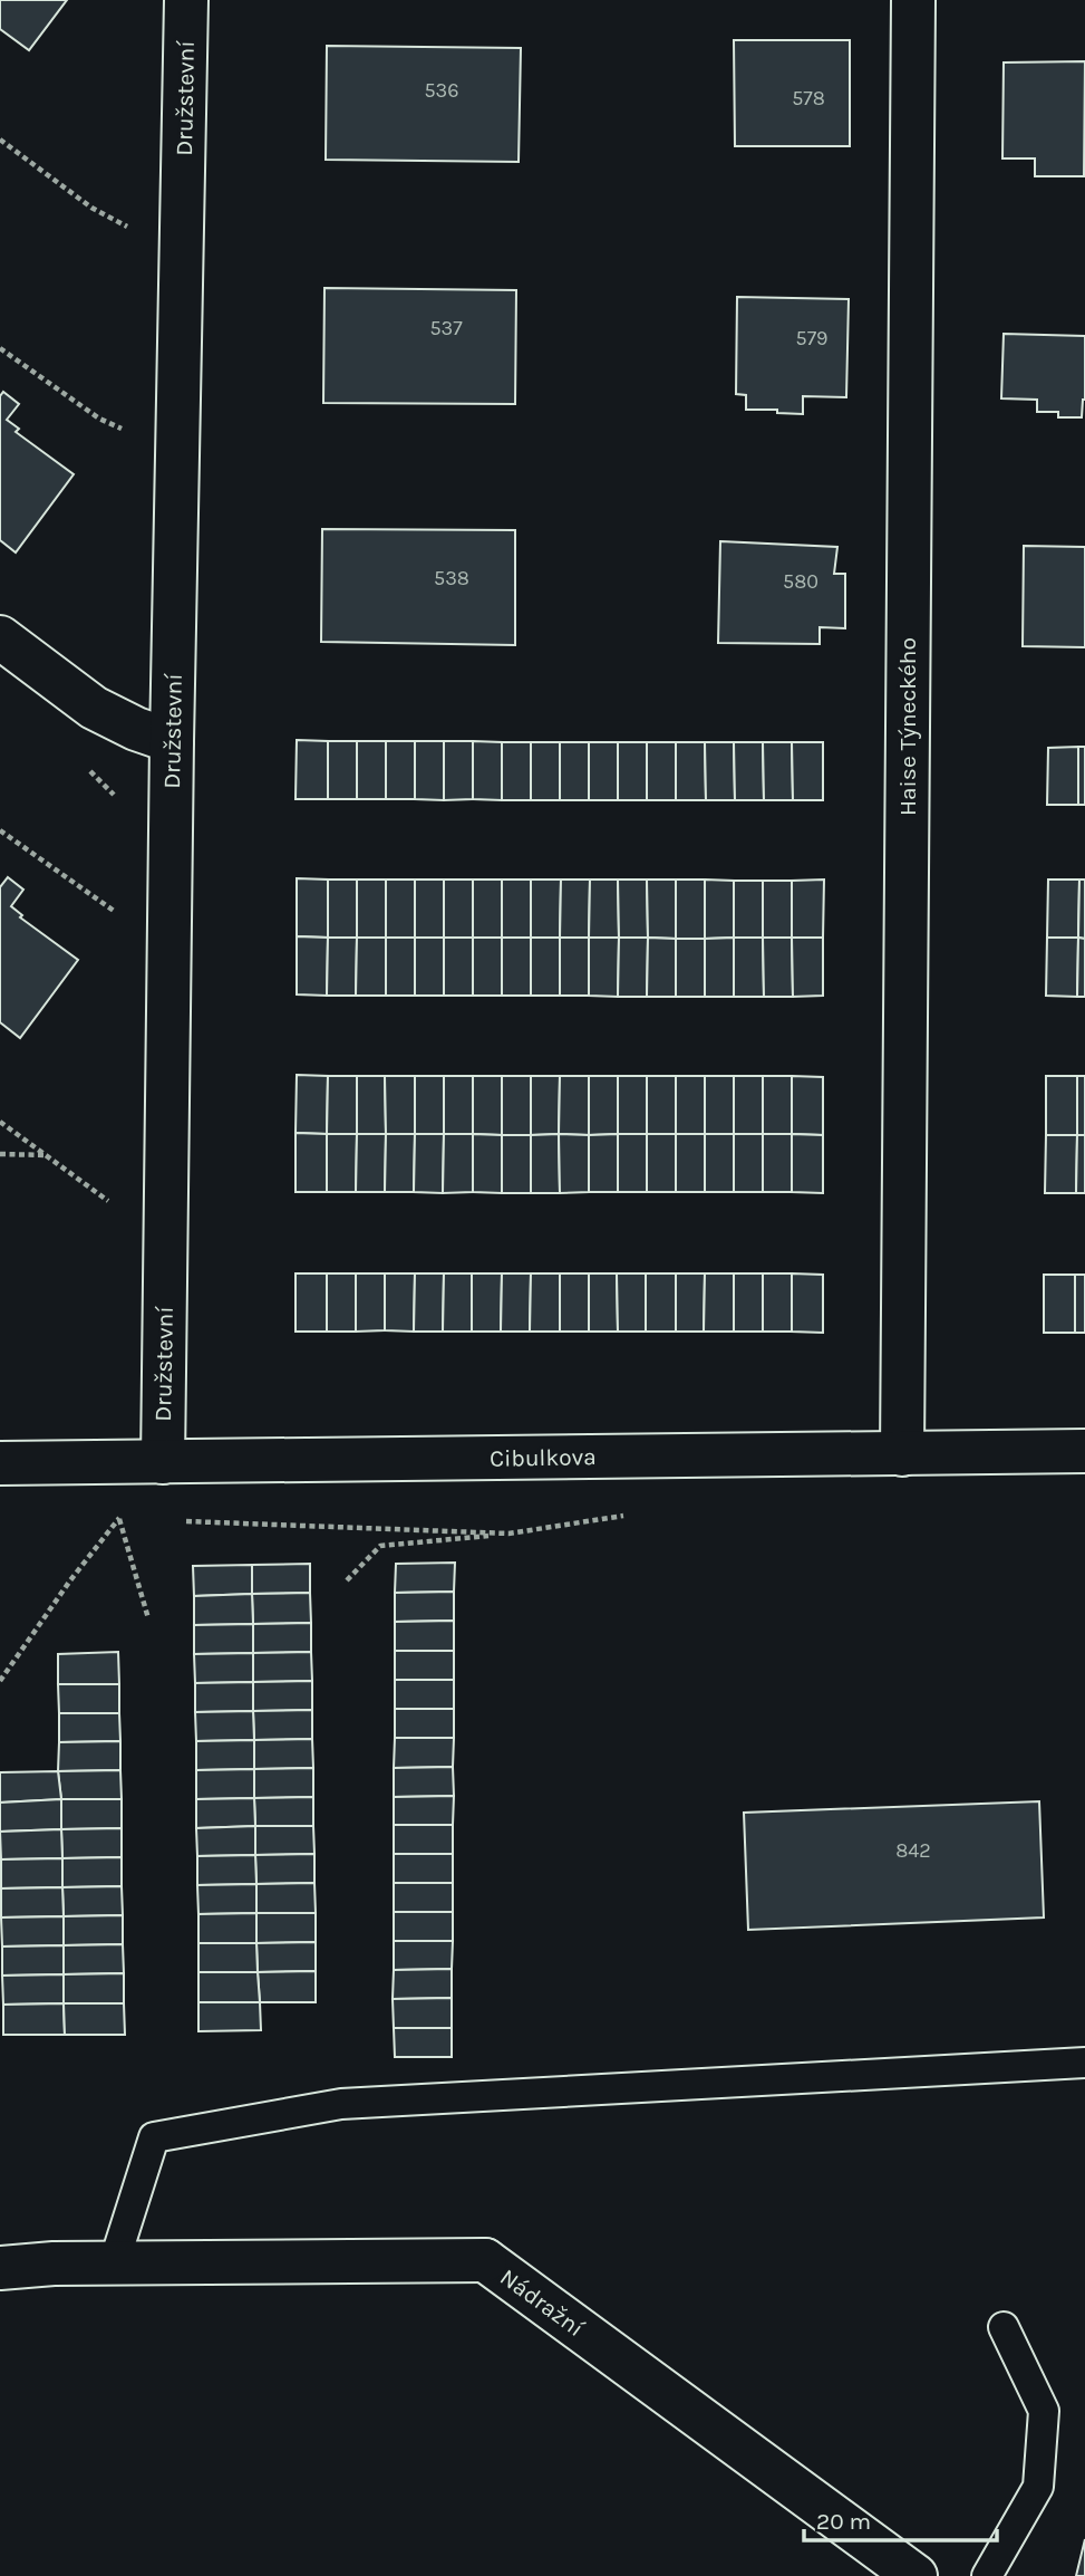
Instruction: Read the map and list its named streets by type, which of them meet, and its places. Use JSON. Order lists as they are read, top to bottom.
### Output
{
  "streets": {
    "street": [
      "Družstevní",
      "Haise Týneckého",
      "Cibulkova",
      "Nádražní"
    ]
  },
  "crossings": [
    ["Družstevní", "Cibulkova"],
    ["Haise Týneckého", "Cibulkova"]
  ],
  "house_numbers": [
    "536",
    "578",
    "537",
    "579",
    "538",
    "580",
    "842"
  ],
  "scale_bar": "20 m"
}
